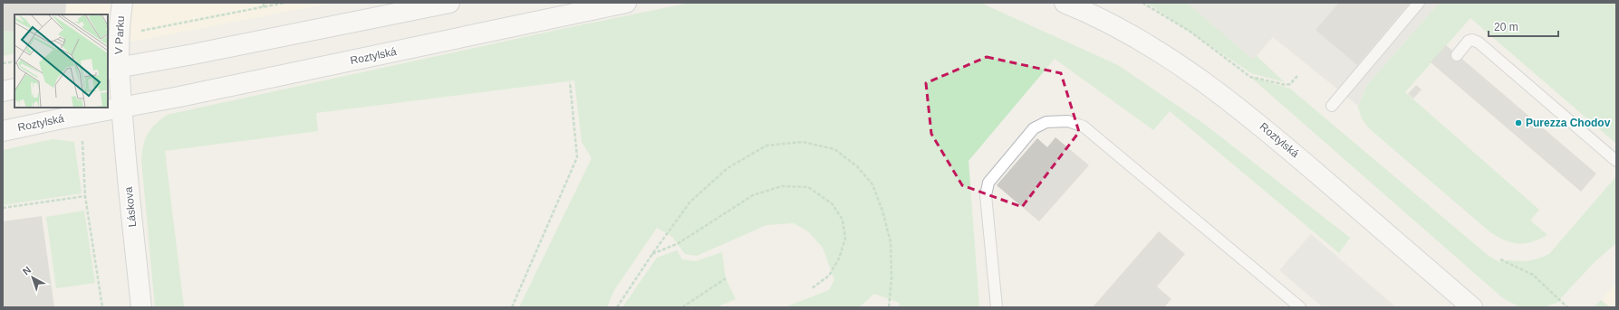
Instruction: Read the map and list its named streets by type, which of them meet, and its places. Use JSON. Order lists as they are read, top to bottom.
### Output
{
  "streets": {
    "main road": ["V Parku", "Roztylská", "Láskova"]
  },
  "crossings": [
    ["Roztylská", "Láskova"]
  ],
  "places": ["Purezza Chodov"],
  "scale_bar": "20 m",
  "north": "top left"
}
